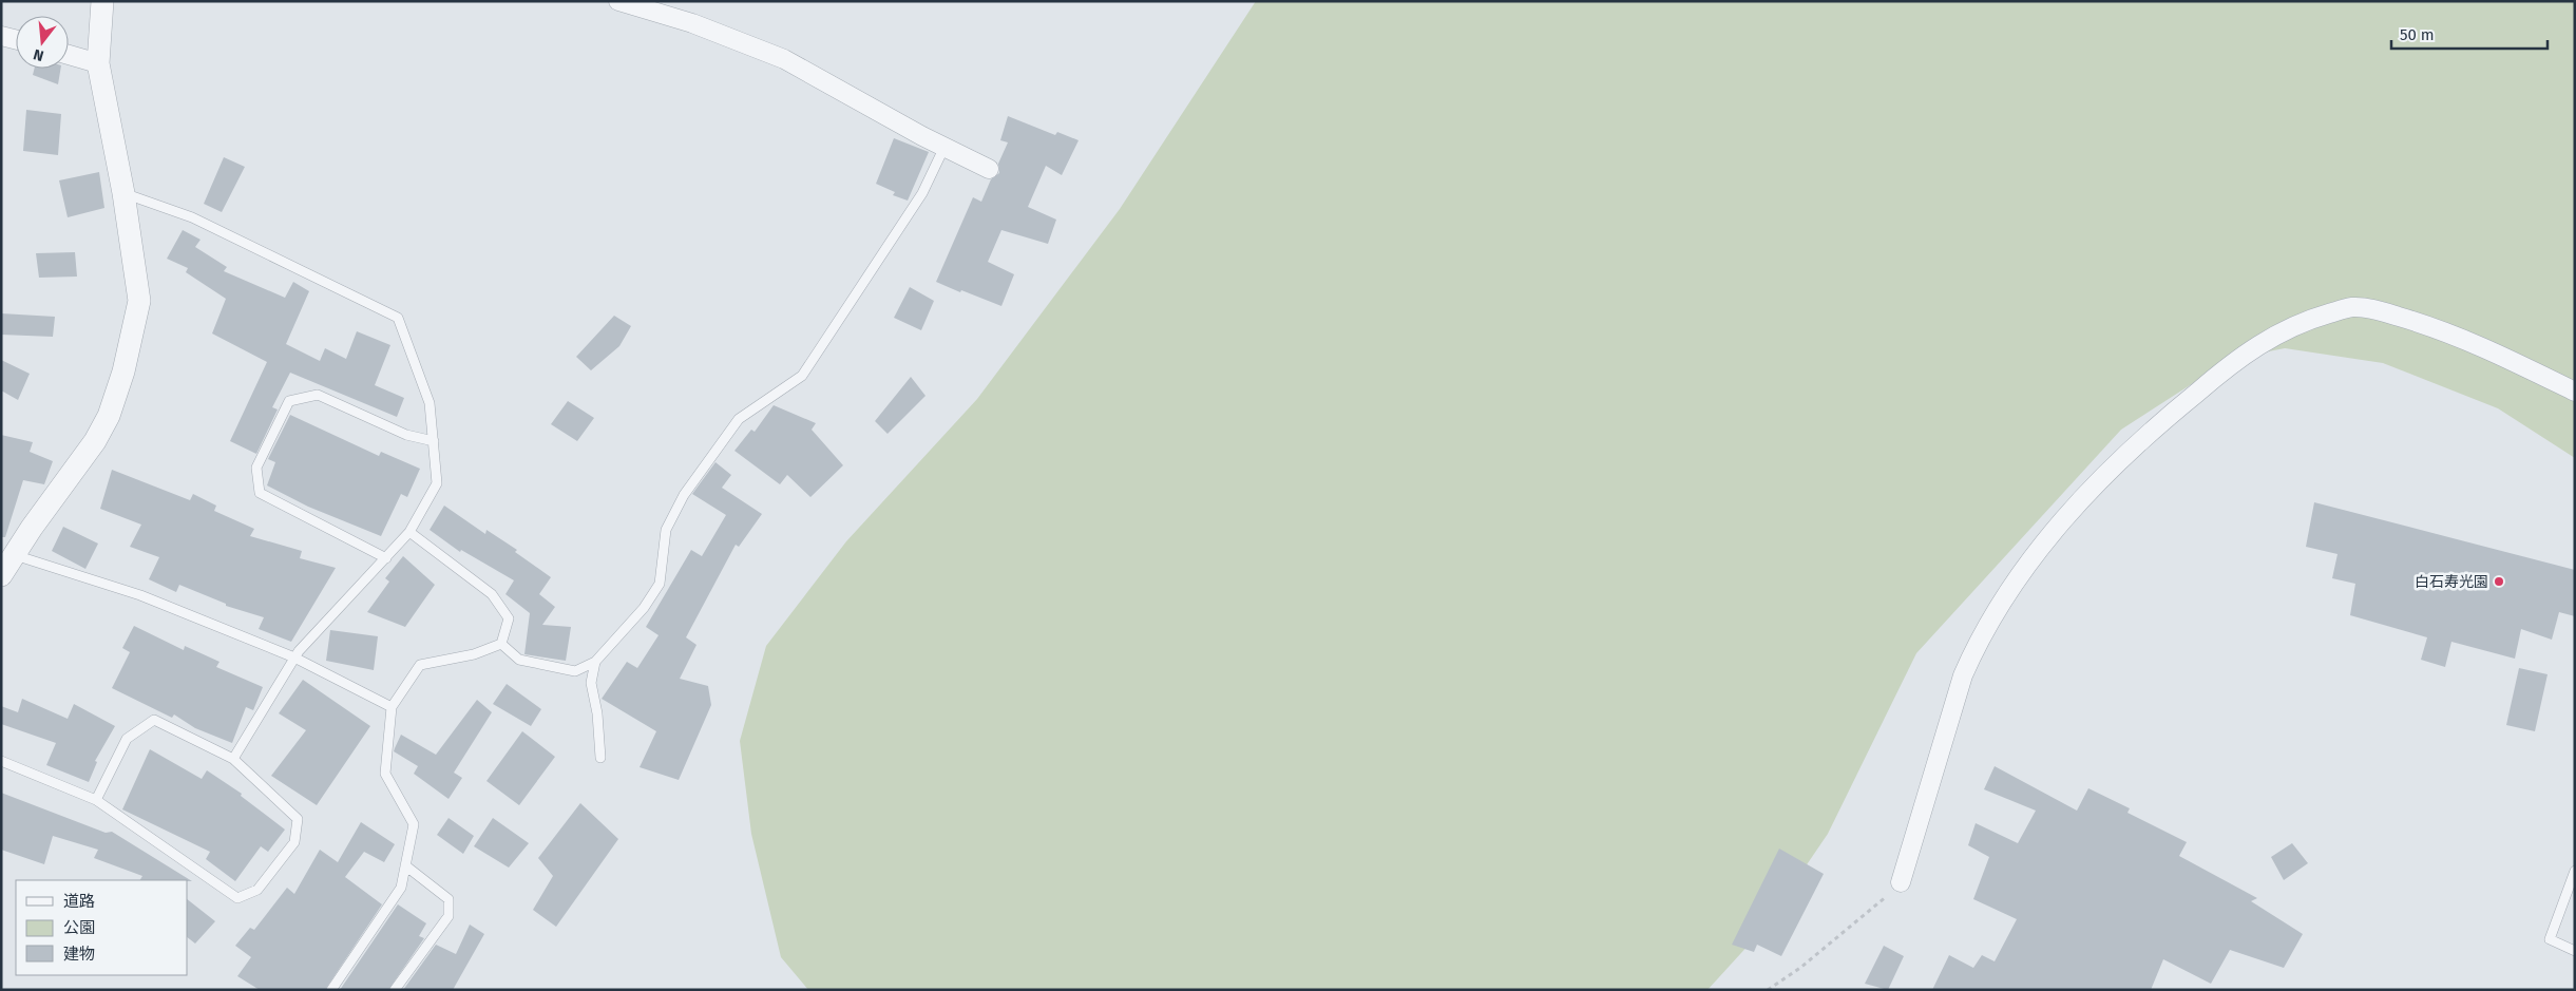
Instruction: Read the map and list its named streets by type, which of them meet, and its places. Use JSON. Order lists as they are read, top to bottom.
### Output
{
  "places": ["白石寿光園"],
  "legend": ["道路", "公園", "建物"],
  "scale_bar": "50 m",
  "north": "bottom"
}
